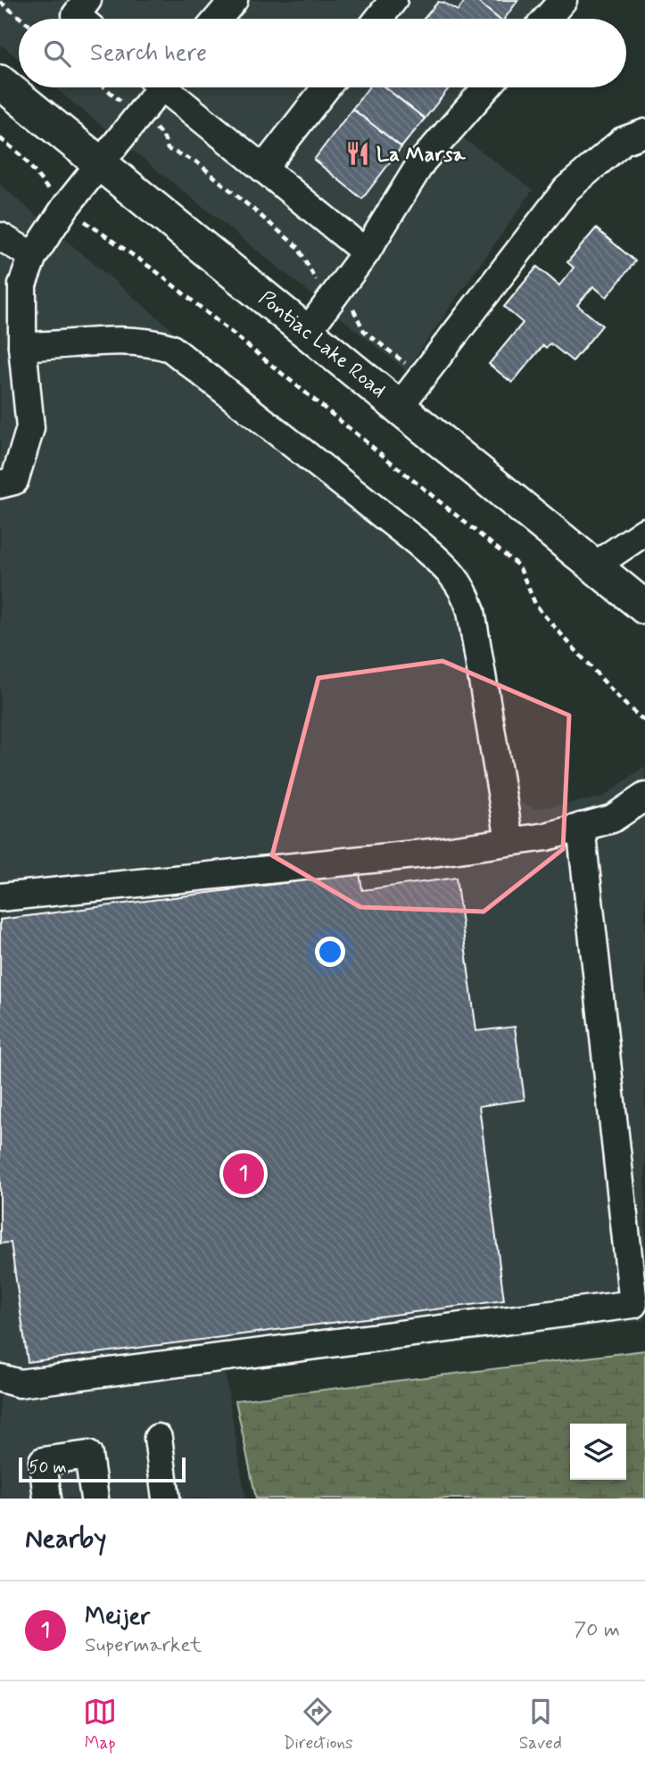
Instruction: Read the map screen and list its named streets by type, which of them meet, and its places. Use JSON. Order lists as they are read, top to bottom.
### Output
{
  "streets": {
    "main road": ["Pontiac Lake Road"]
  },
  "places": {
    "restaurant": ["La Marsa"]
  },
  "scale_bar": "50 m",
  "page": {
    "search": "Search here",
    "pins": "1",
    "scale": "50 m",
    "heading": "Nearby",
    "list": [
      {
        "mark": "1",
        "name": "Meijer",
        "note": "Supermarket",
        "value": "70 m"
      }
    ],
    "nav": ["Map", "Directions", "Saved"]
  }
}
